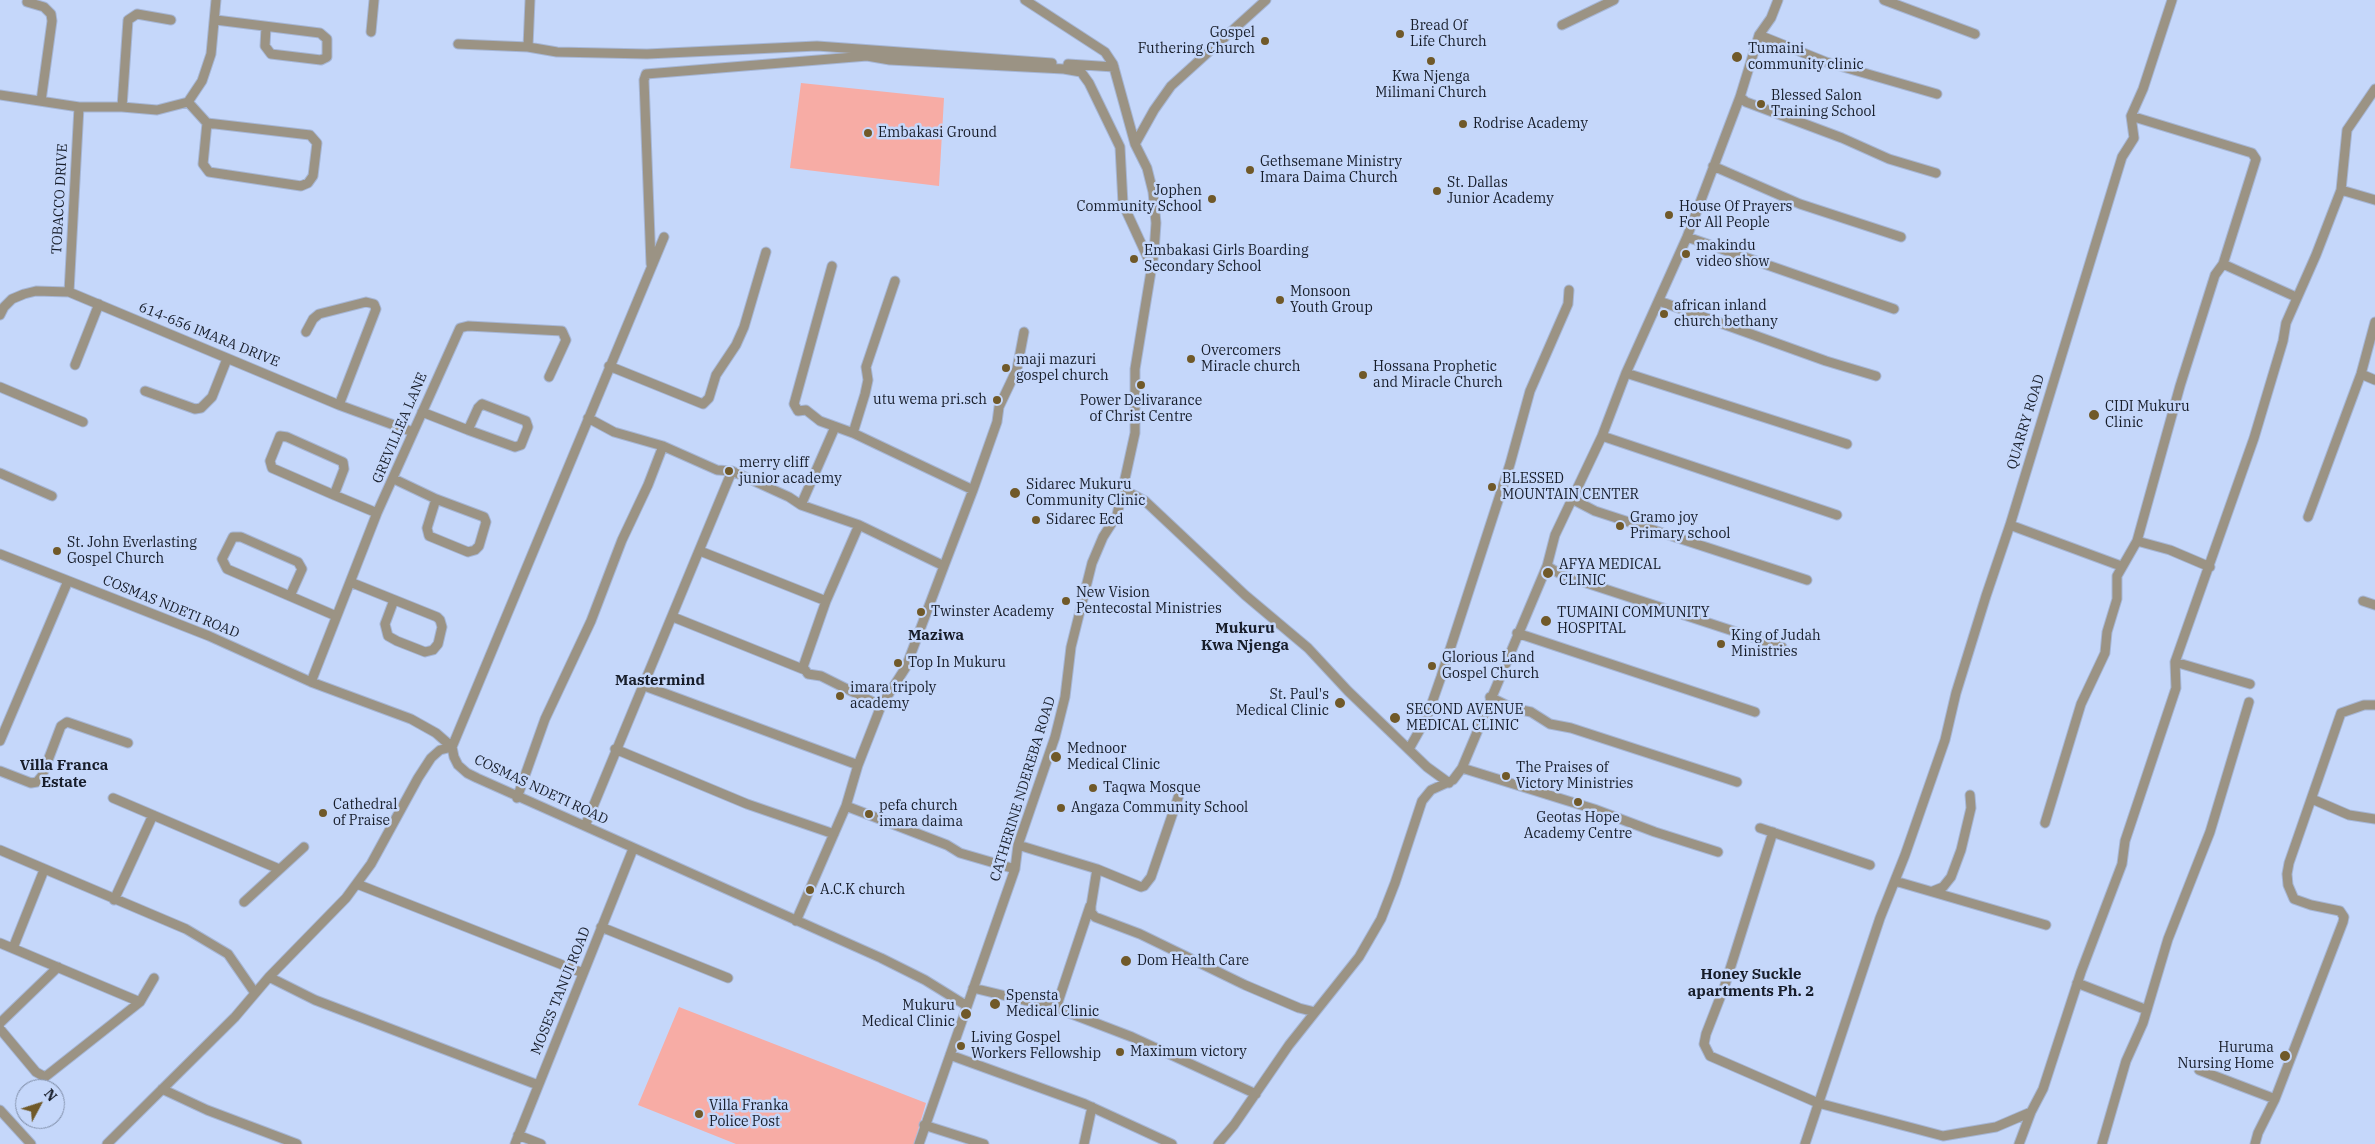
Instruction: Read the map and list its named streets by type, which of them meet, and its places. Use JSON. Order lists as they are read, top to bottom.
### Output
{
  "streets": {
    "street": [
      "TOBACCO DRIVE",
      "614-656 IMARA DRIVE",
      "QUARRY ROAD",
      "GREVILLEA LANE",
      "COSMAS NDETI ROAD",
      "CATHERINE NDEREBA ROAD",
      "MOSES TANUI ROAD"
    ]
  },
  "crossings": [
    ["TOBACCO DRIVE", "614-656 IMARA DRIVE"],
    ["614-656 IMARA DRIVE", "GREVILLEA LANE"],
    ["GREVILLEA LANE", "COSMAS NDETI ROAD"],
    ["COSMAS NDETI ROAD", "CATHERINE NDEREBA ROAD"],
    ["COSMAS NDETI ROAD", "MOSES TANUI ROAD"]
  ],
  "districts": [
    "Mukuru Kwa Njenga",
    "Maziwa",
    "Mastermind",
    "Villa Franca Estate",
    "Honey Suckle apartments Ph. 2"
  ],
  "places": [
    "Bread Of Life Church",
    "Gospel Futhering Church",
    "Tumaini community clinic",
    "Kwa Njenga Milimani Church",
    "Blessed Salon Training School",
    "Rodrise Academy",
    "Embakasi Ground",
    "Gethsemane Ministry Imara Daima Church",
    "St. Dallas Junior Academy",
    "Jophen Community School",
    "House Of Prayers For All People",
    "makindu video show",
    "Embakasi Girls Boarding Secondary School",
    "Monsoon Youth Group",
    "african inland church bethany",
    "Overcomers Miracle church",
    "maji mazuri gospel church",
    "Hossana Prophetic and Miracle Church",
    "Power Delivarance of Christ Centre",
    "utu wema pri.sch",
    "CIDI Mukuru Clinic",
    "merry cliff junior academy",
    "BLESSED MOUNTAIN CENTER",
    "Sidarec Mukuru Community Clinic",
    "Sidarec Ecd",
    "Gramo joy Primary school",
    "St. John Everlasting Gospel Church",
    "AFYA MEDICAL CLINIC",
    "New Vision Pentecostal Ministries",
    "Twinster Academy",
    "TUMAINI COMMUNITY HOSPITAL",
    "King of Judah Ministries",
    "Top In Mukuru",
    "Glorious Land Gospel Church",
    "imara tripoly academy",
    "St. Paul's Medical Clinic",
    "SECOND AVENUE MEDICAL CLINIC",
    "Mednoor Medical Clinic",
    "The Praises of Victory Ministries",
    "Taqwa Mosque",
    "Geotas Hope Academy Centre",
    "Angaza Community School",
    "Cathedral of Praise",
    "pefa church imara daima",
    "A.C.K church",
    "Dom Health Care",
    "Spensta Medical Clinic",
    "Mukuru Medical Clinic",
    "Living Gospel Workers Fellowship",
    "Maximum victory",
    "Huruma Nursing Home",
    "Villa Franka Police Post"
  ],
  "north": "top right"
}
